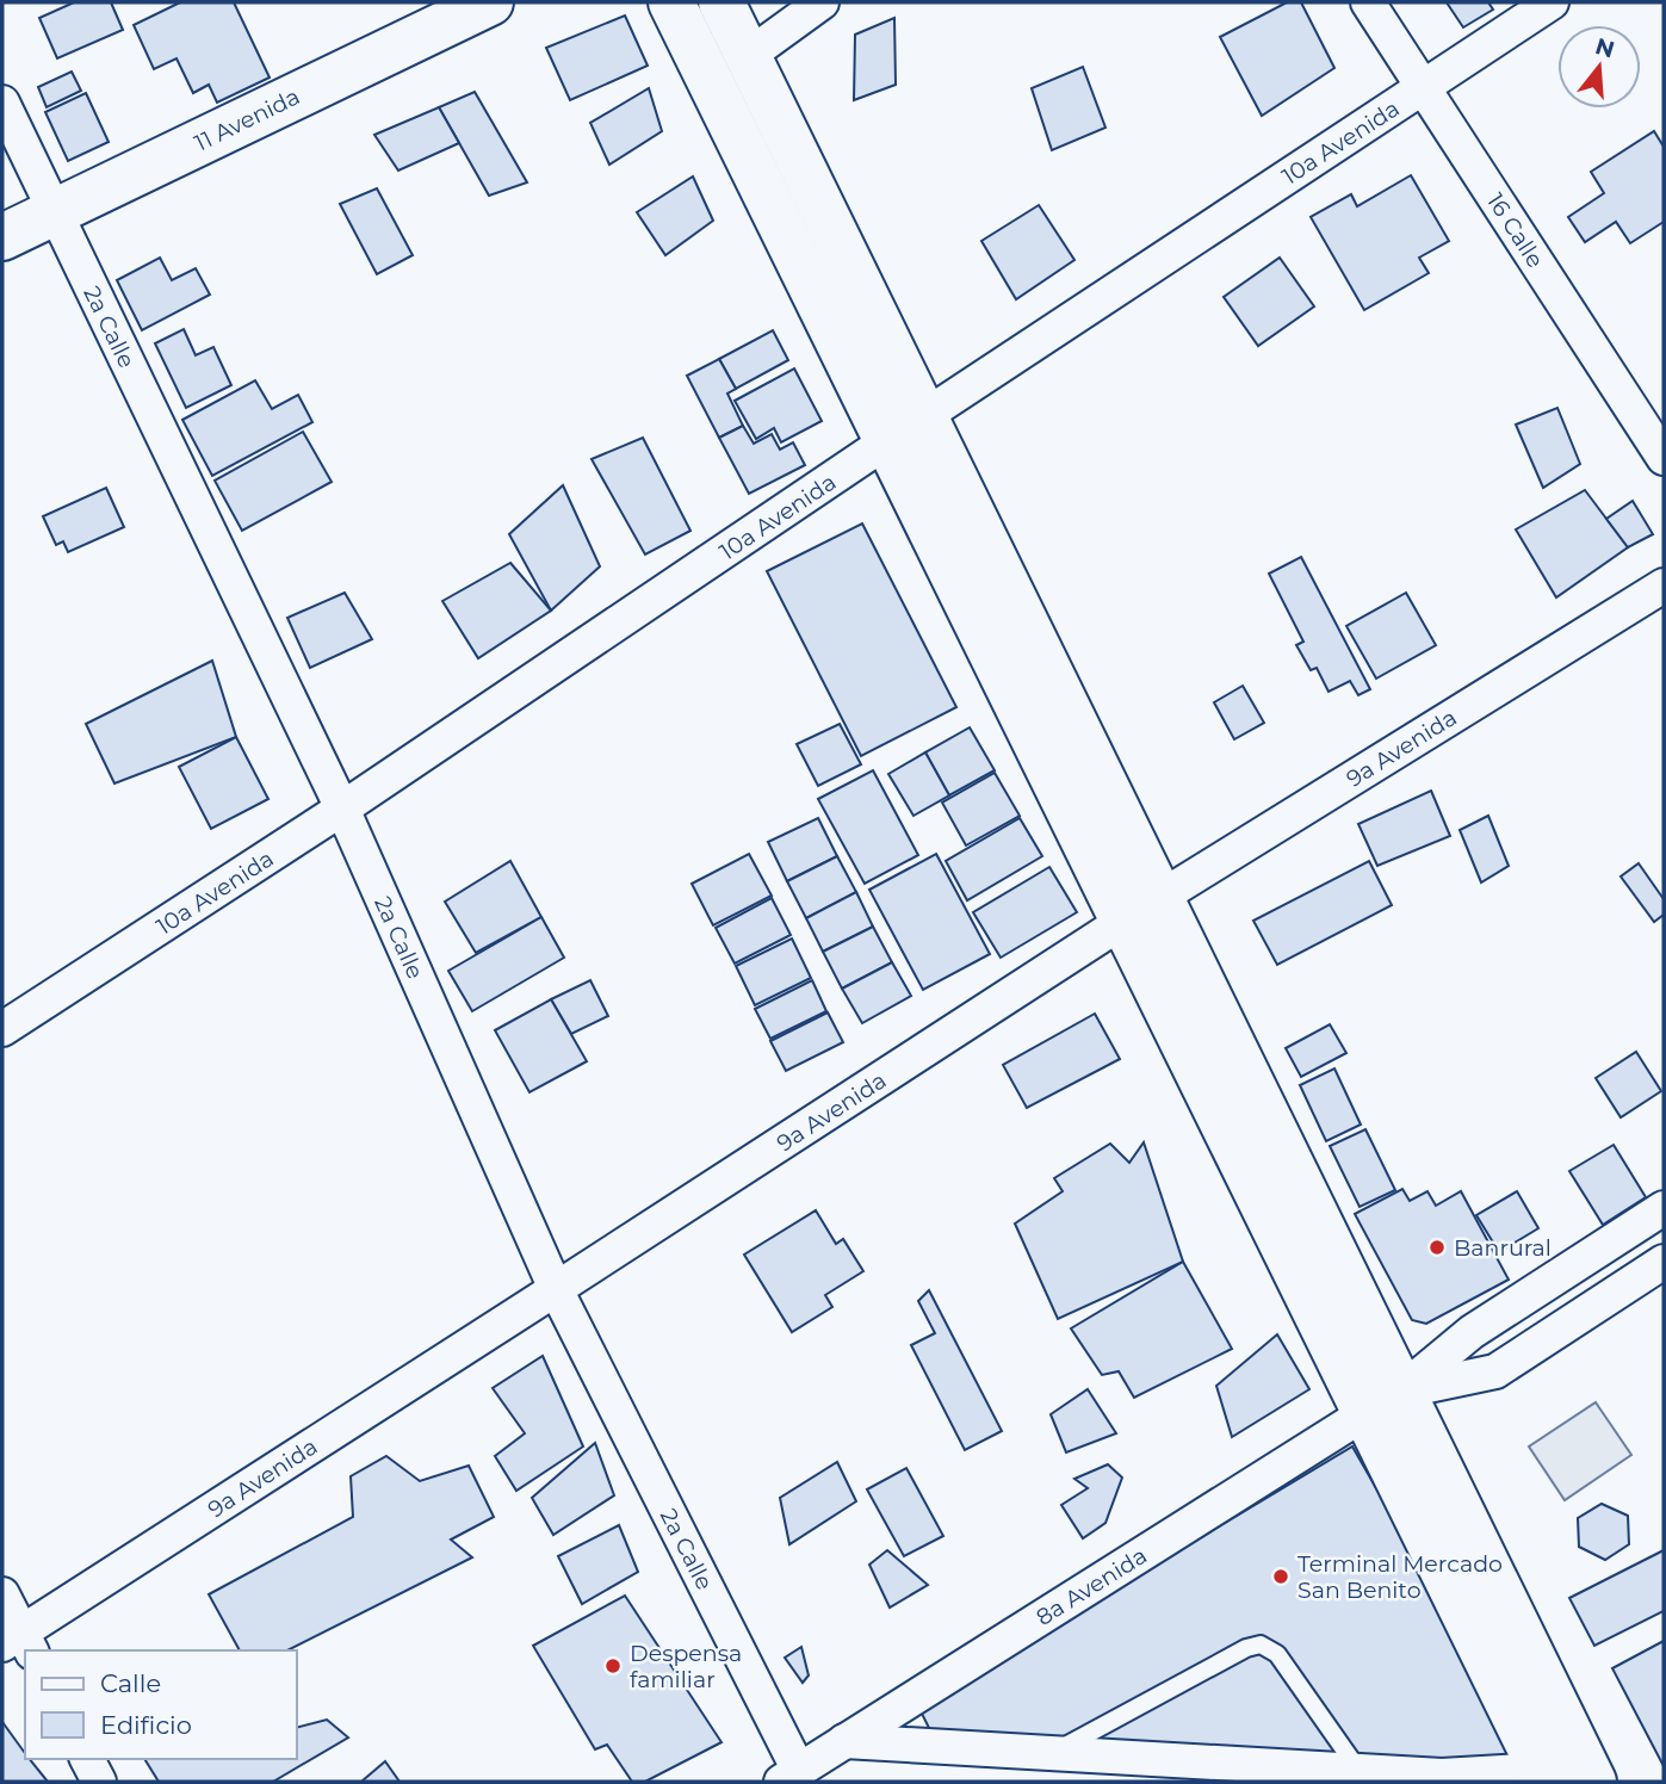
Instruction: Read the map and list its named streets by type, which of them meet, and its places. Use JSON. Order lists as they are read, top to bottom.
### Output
{
  "streets": {
    "street": [
      "11 Avenida",
      "10a Avenida",
      "16 Calle",
      "2a Calle",
      "9a Avenida",
      "8a Avenida"
    ]
  },
  "crossings": [
    ["11 Avenida", "2a Calle"],
    ["10a Avenida", "16 Calle"],
    ["10a Avenida", "2a Calle"],
    ["2a Calle", "9a Avenida"],
    ["2a Calle", "8a Avenida"]
  ],
  "places": ["Banrural", "Terminal Mercado San Benito", "Despensa familiar"],
  "legend": ["Calle", "Edificio"],
  "north": "top"
}
